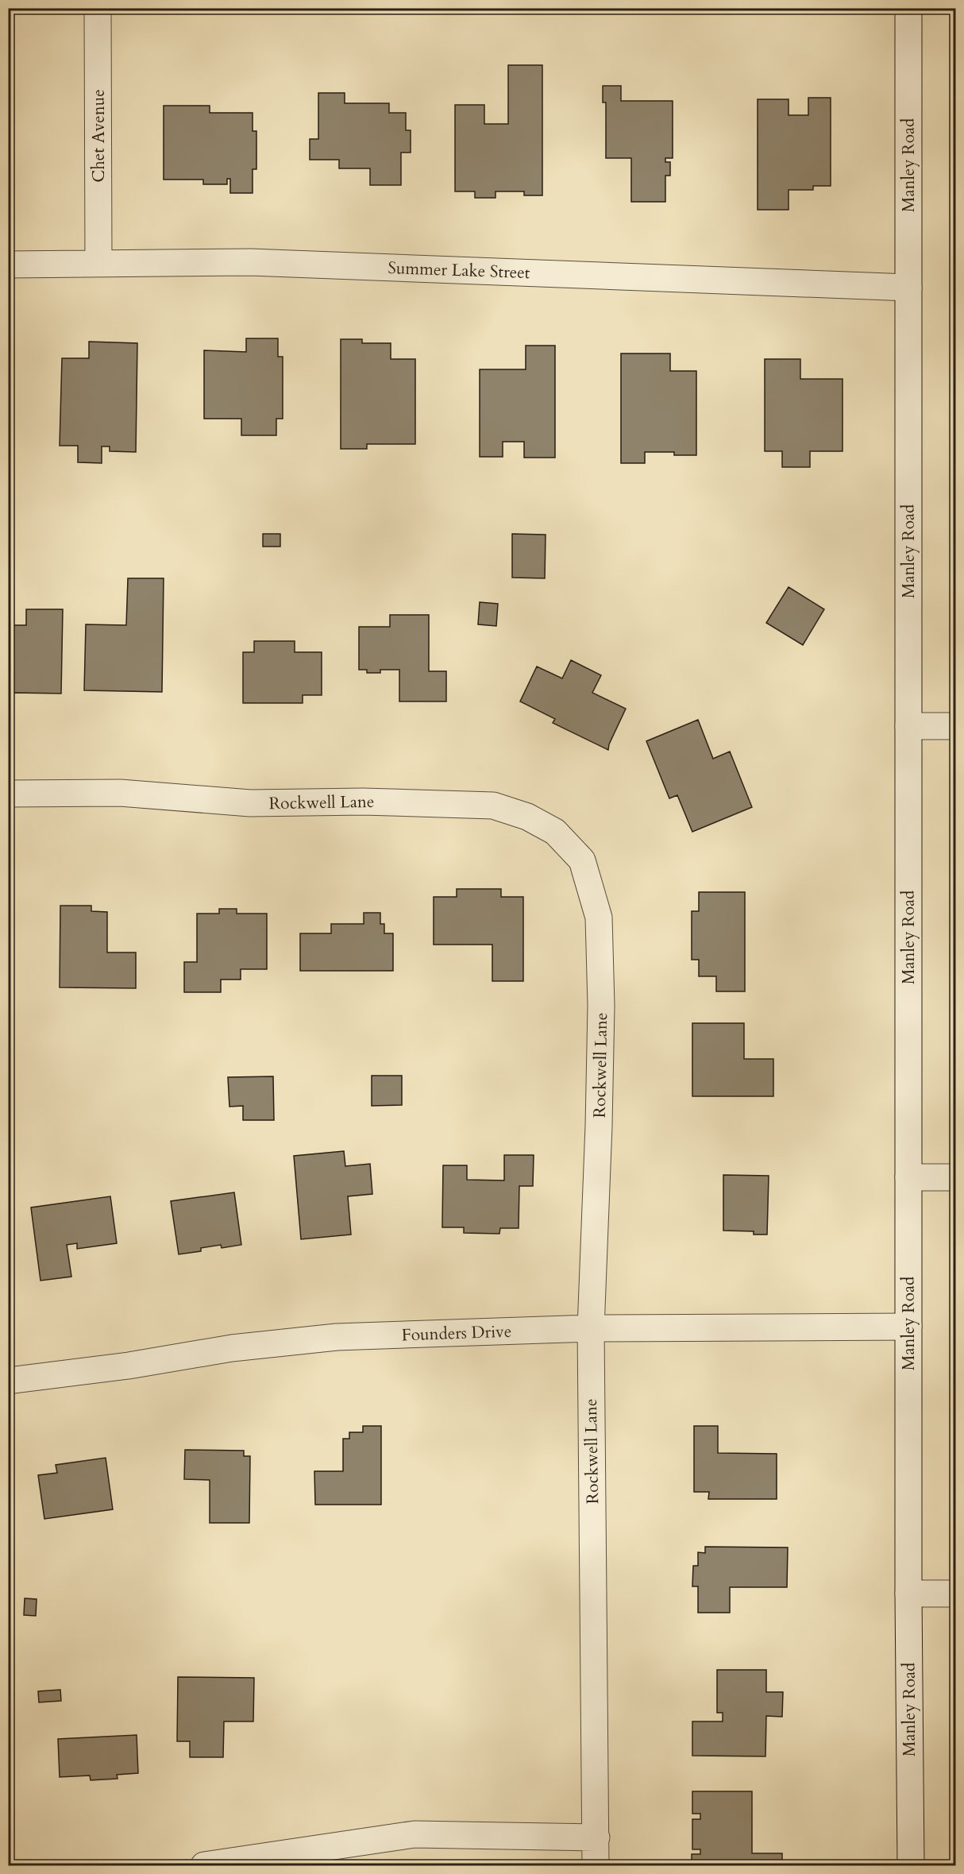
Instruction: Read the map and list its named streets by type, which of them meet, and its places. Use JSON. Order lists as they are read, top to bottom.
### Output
{
  "streets": {
    "street": [
      "Chet Avenue",
      "Manley Road",
      "Summer Lake Street",
      "Rockwell Lane",
      "Founders Drive"
    ]
  },
  "crossings": [
    ["Chet Avenue", "Summer Lake Street"],
    ["Manley Road", "Summer Lake Street"],
    ["Manley Road", "Founders Drive"],
    ["Rockwell Lane", "Founders Drive"]
  ]
}
